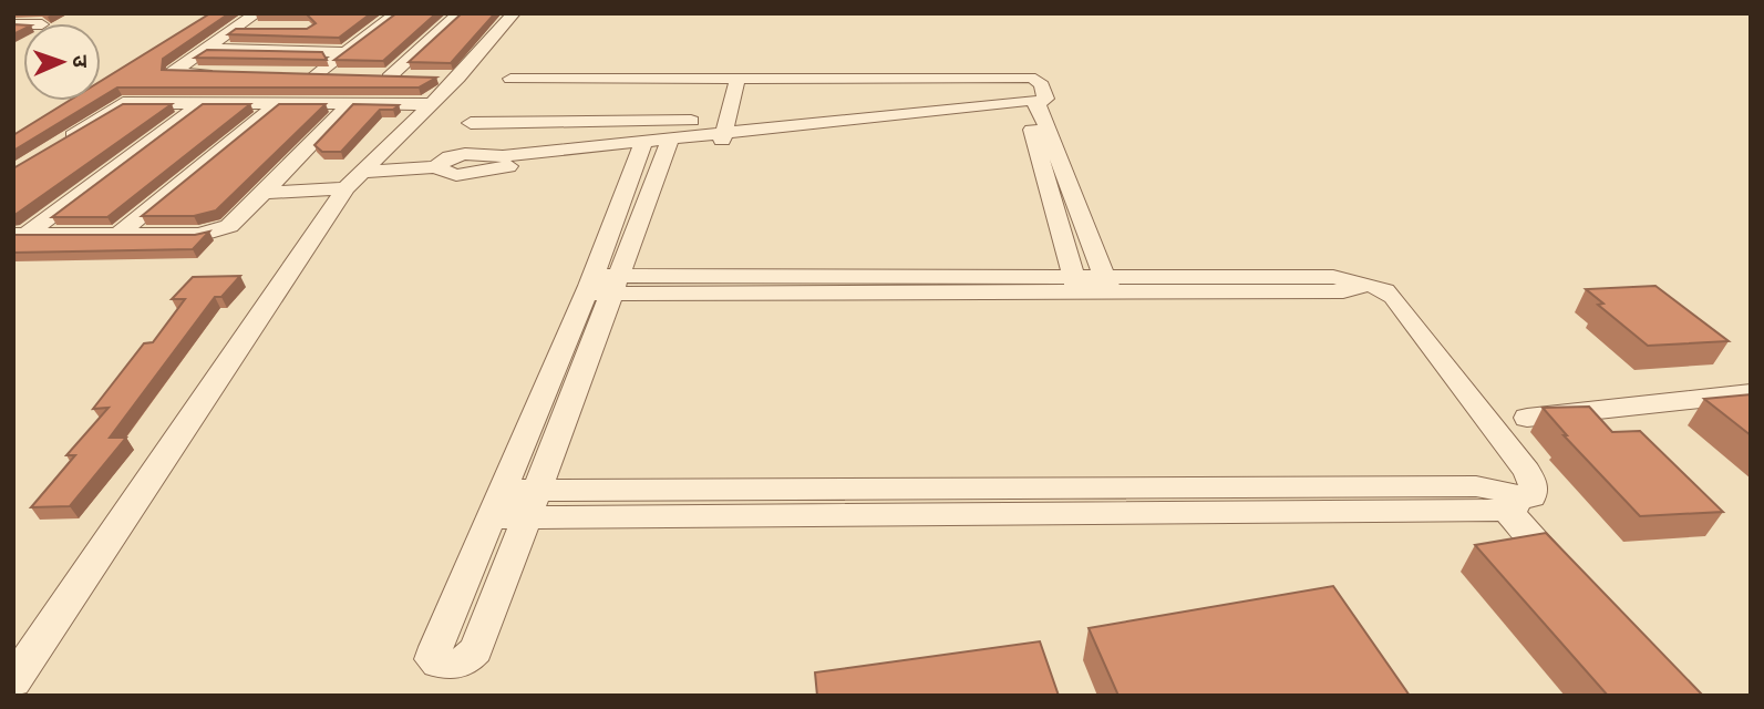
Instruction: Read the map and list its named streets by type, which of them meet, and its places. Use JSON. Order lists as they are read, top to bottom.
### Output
{
  "north": "right"
}
